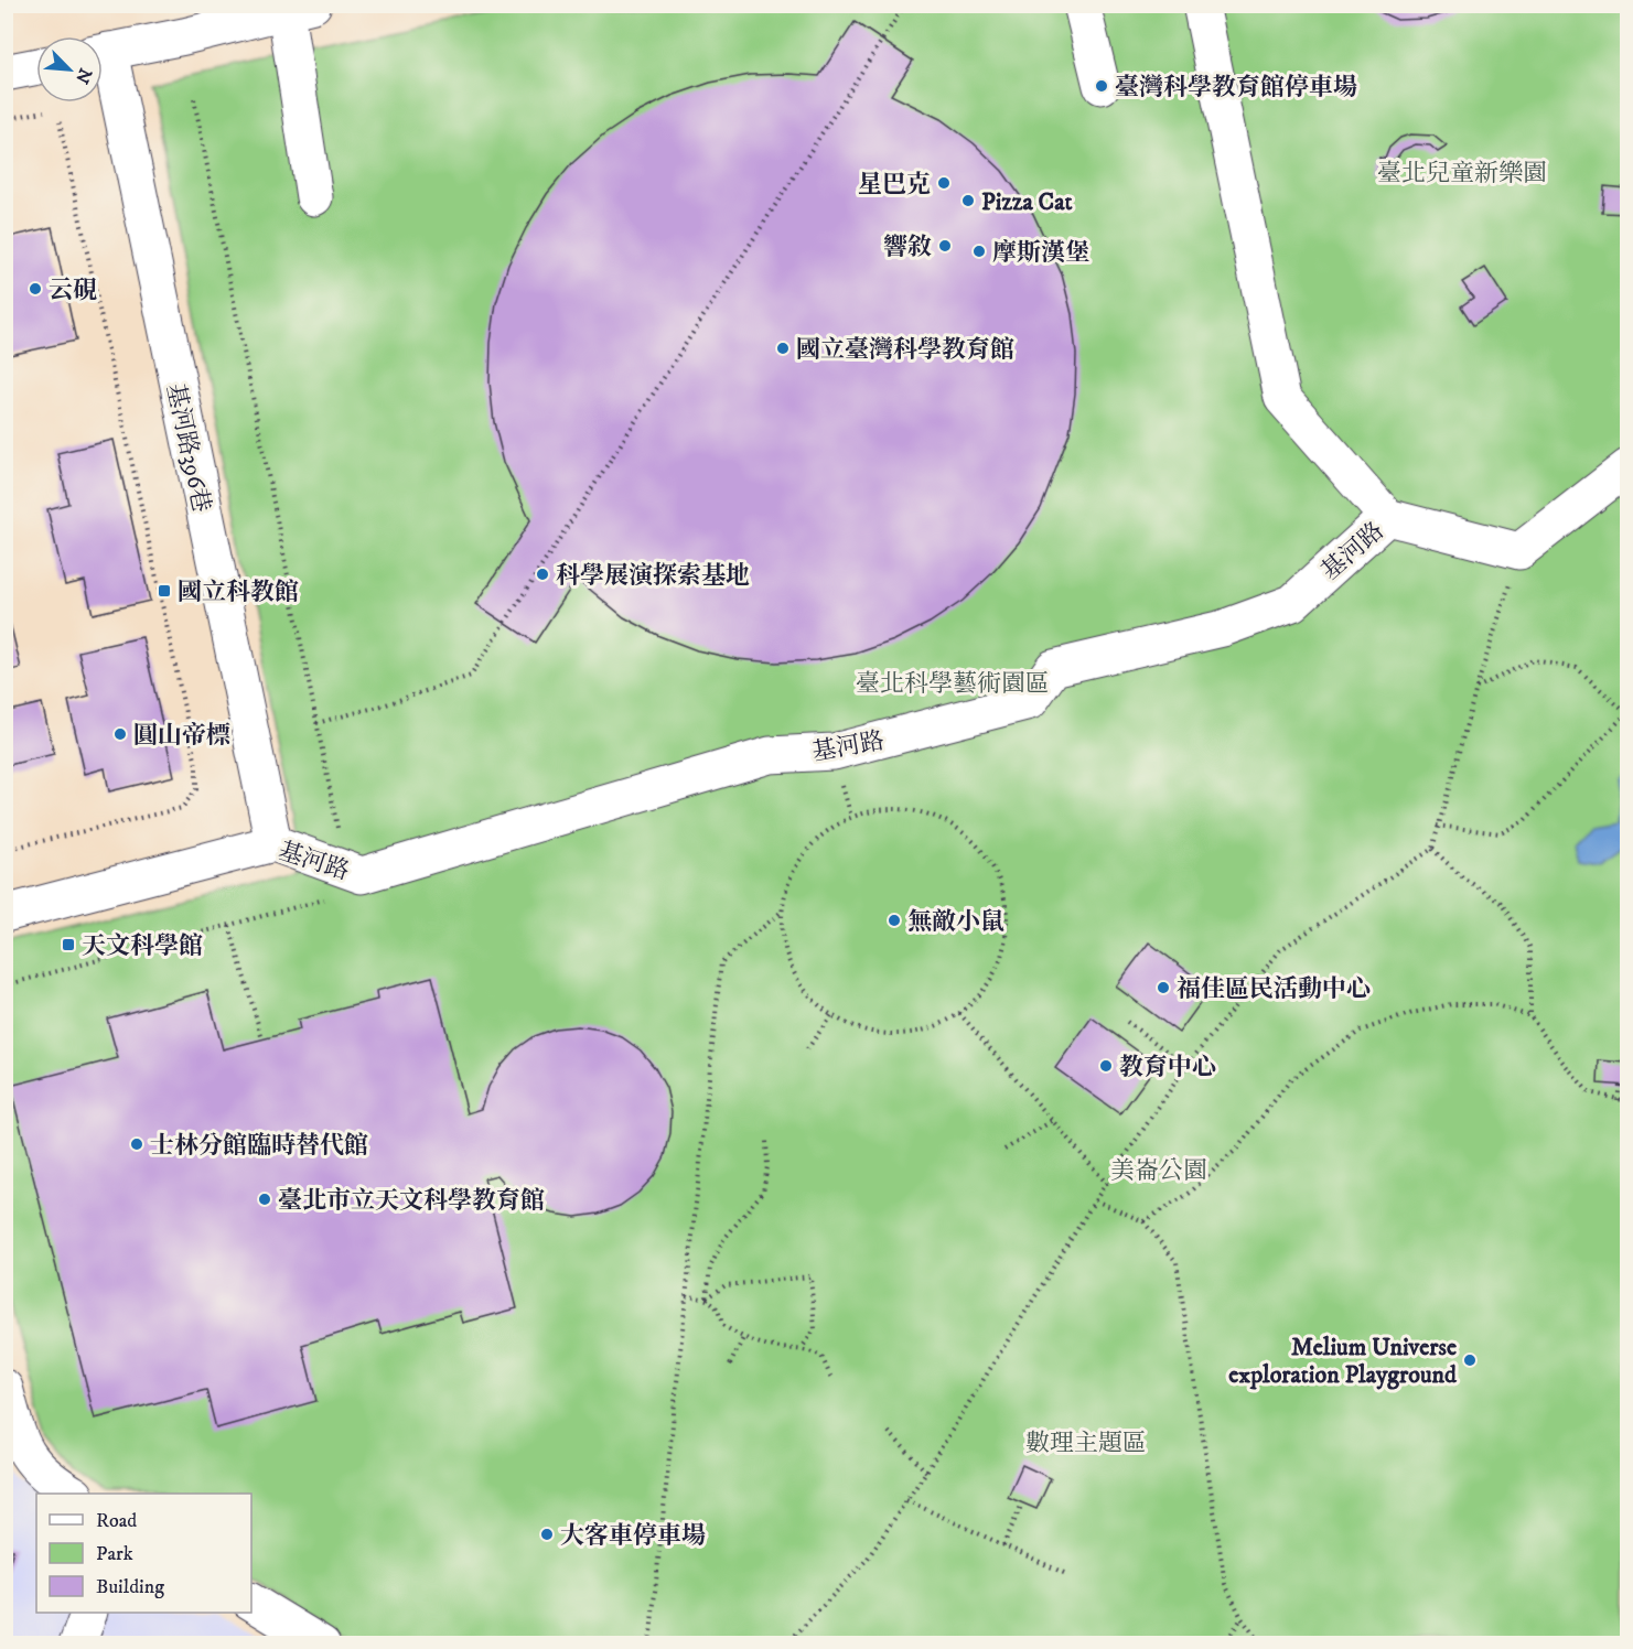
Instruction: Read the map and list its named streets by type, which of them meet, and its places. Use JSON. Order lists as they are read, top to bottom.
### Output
{
  "streets": {
    "street": ["基河路396巷", "基河路"]
  },
  "crossings": [
    ["基河路396巷", "基河路"]
  ],
  "parks": [
    "臺北兒童新樂園",
    "臺北科學藝術園區",
    "美崙公園",
    "數理主題區"
  ],
  "places": {
    "other": [
      "臺灣科學教育館停車場",
      "星巴克",
      "Pizza Cat",
      "響敘",
      "摩斯漢堡",
      "云硯",
      "國立臺灣科學教育館",
      "科學展演探索基地",
      "圓山帝標",
      "無敵小鼠",
      "福佳區民活動中心",
      "教育中心",
      "士林分館臨時替代館",
      "臺北市立天文科學教育館",
      "Melium Universe exploration Playground",
      "大客車停車場"
    ],
    "transit": ["國立科教館", "天文科學館"]
  },
  "legend": ["Road", "Park", "Building"],
  "north": "bottom right"
}
